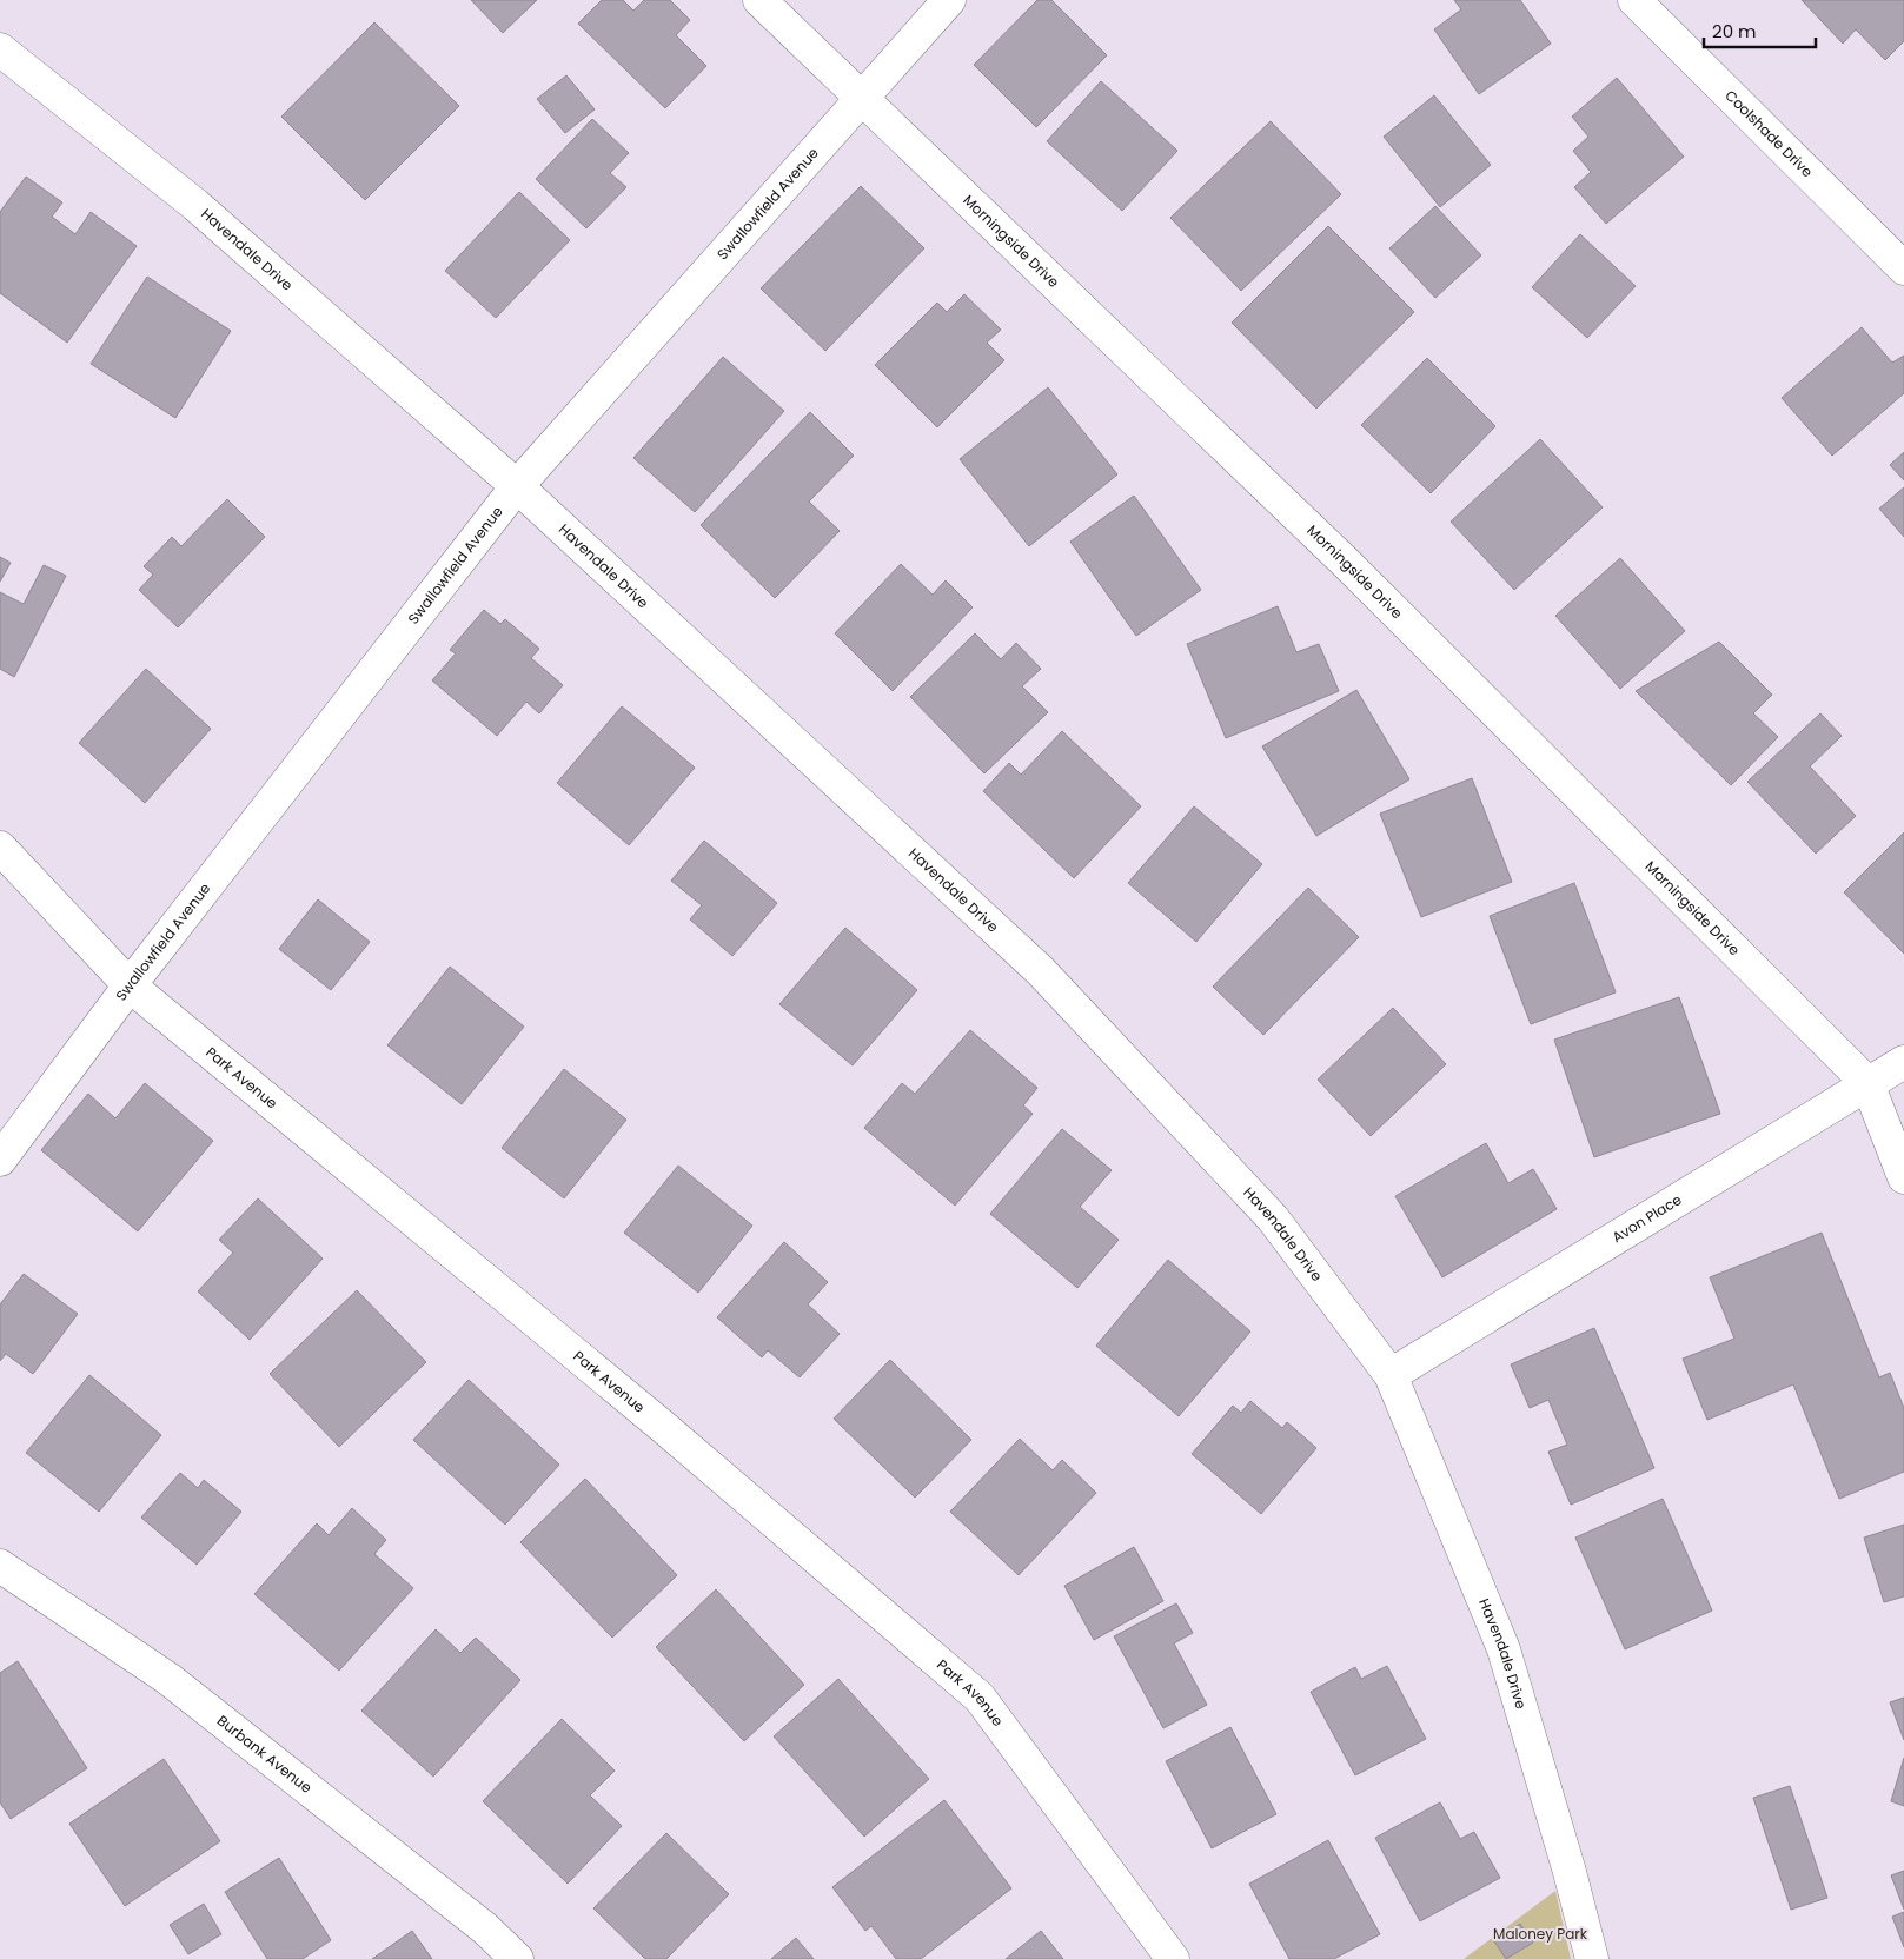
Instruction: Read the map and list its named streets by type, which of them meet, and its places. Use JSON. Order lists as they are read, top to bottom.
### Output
{
  "streets": {
    "street": [
      "Coolshade Drive",
      "Swallowfield Avenue",
      "Morningside Drive",
      "Havendale Drive",
      "Park Avenue",
      "Avon Place",
      "Burbank Avenue"
    ]
  },
  "crossings": [
    ["Swallowfield Avenue", "Morningside Drive"],
    ["Swallowfield Avenue", "Havendale Drive"],
    ["Swallowfield Avenue", "Park Avenue"],
    ["Morningside Drive", "Avon Place"],
    ["Havendale Drive", "Avon Place"]
  ],
  "parks": ["Maloney Park"],
  "scale_bar": "20 m"
}
